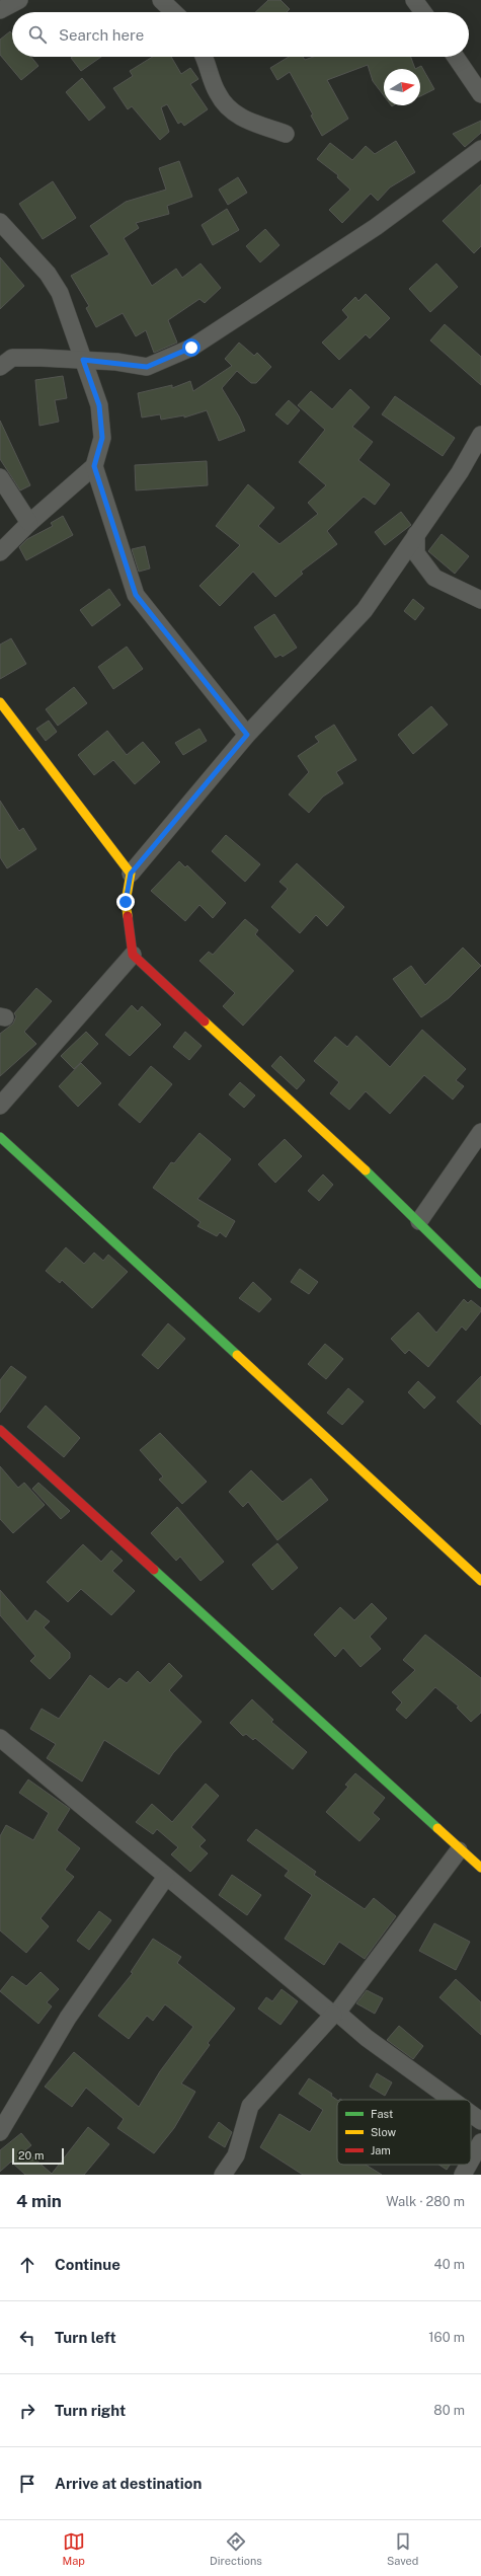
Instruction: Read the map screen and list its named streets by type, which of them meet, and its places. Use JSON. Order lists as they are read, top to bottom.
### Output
{
  "legend": ["Fast", "Slow", "Jam"],
  "scale_bar": "20 m",
  "north": "right",
  "page": {
    "search": "Search here",
    "scale": "20 m",
    "heading": ["4 min", "Walk · 280 m"],
    "list": [
      ["Continue", "40 m"],
      ["Turn left", "160 m"],
      ["Turn right", "80 m"],
      "Arrive at destination"
    ],
    "nav": ["Map", "Directions", "Saved"]
  }
}
